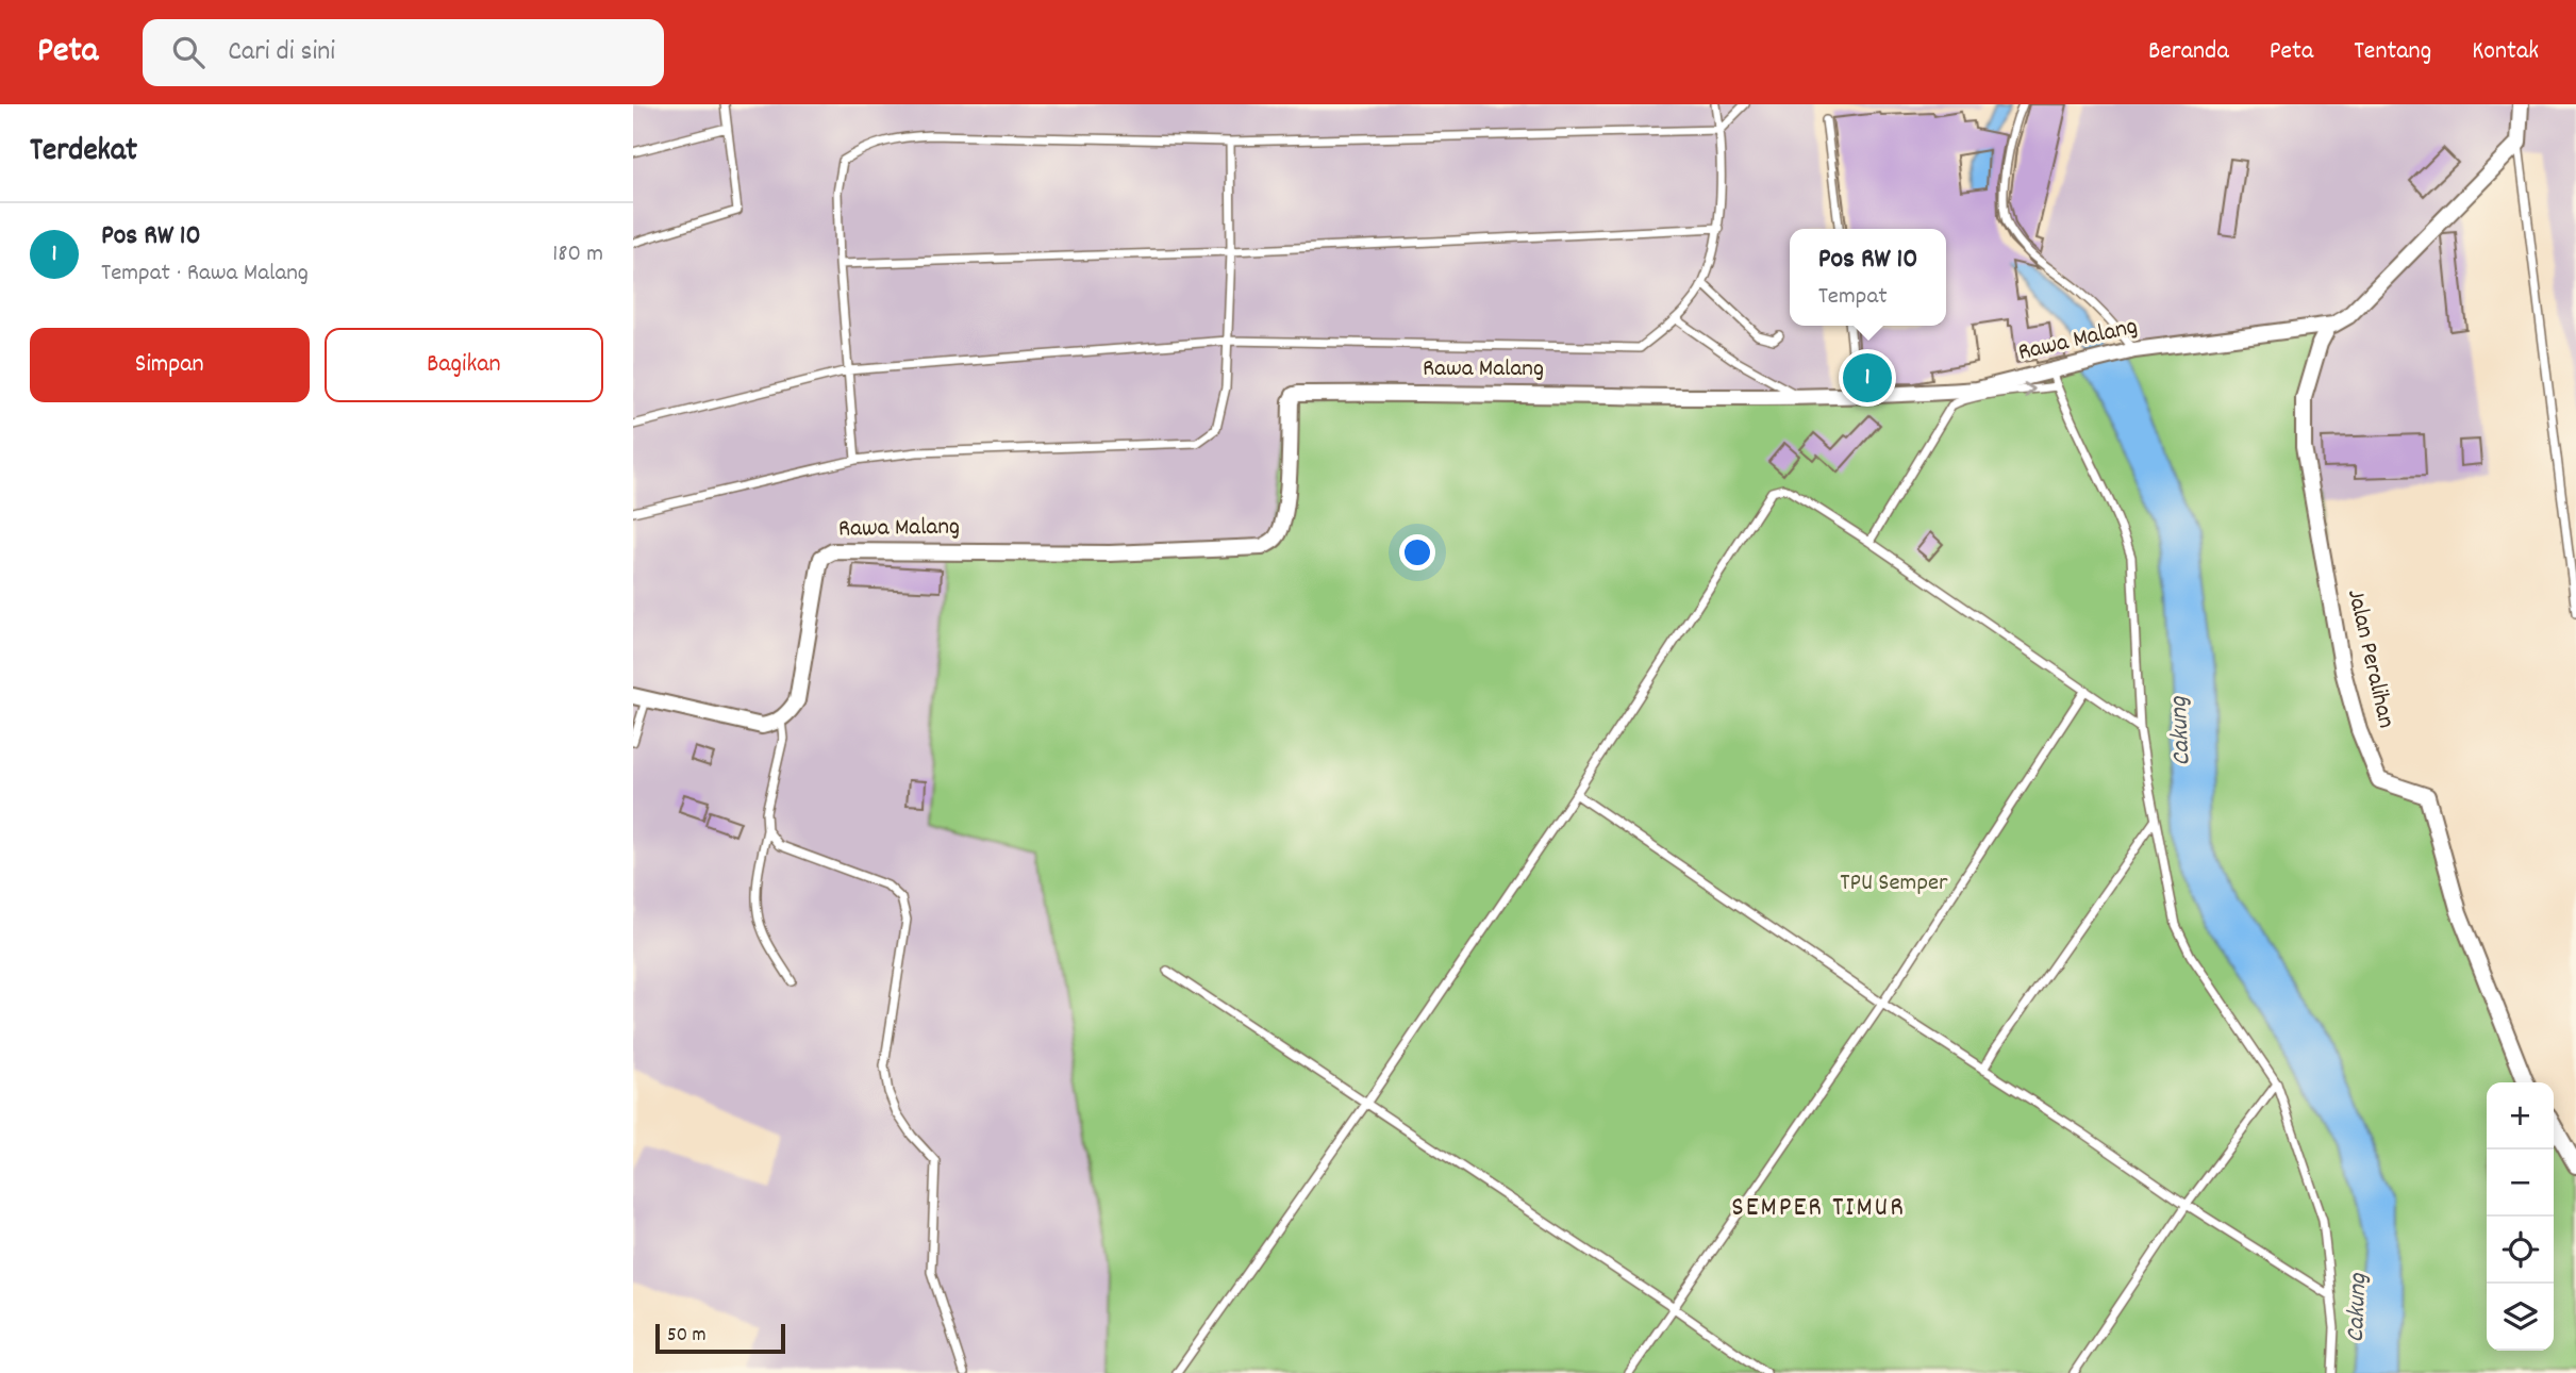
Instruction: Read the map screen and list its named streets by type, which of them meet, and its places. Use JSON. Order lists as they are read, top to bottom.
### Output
{
  "streets": {
    "street": ["Rawa Malang", "Jalan Peralihan"]
  },
  "crossings": [
    ["Rawa Malang", "Jalan Peralihan"]
  ],
  "districts": ["SEMPER TIMUR"],
  "water": ["Cakung"],
  "parks": ["TPU Semper"],
  "scale_bar": "50 m",
  "page": {
    "header": "Peta",
    "search": "Cari di sini",
    "nav": [
      "Beranda",
      "Peta",
      "Tentang",
      "Kontak"
    ],
    "heading": "Terdekat",
    "list": [
      {
        "mark": "1",
        "name": "Pos RW 10",
        "note": "Tempat · Rawa Malang",
        "value": "180 m"
      }
    ],
    "popup": ["Pos RW 10", "Tempat"],
    "buttons": ["Simpan", "Bagikan"],
    "pins": "1",
    "map_buttons": ["+", "−"],
    "scale": "50 m"
  }
}
